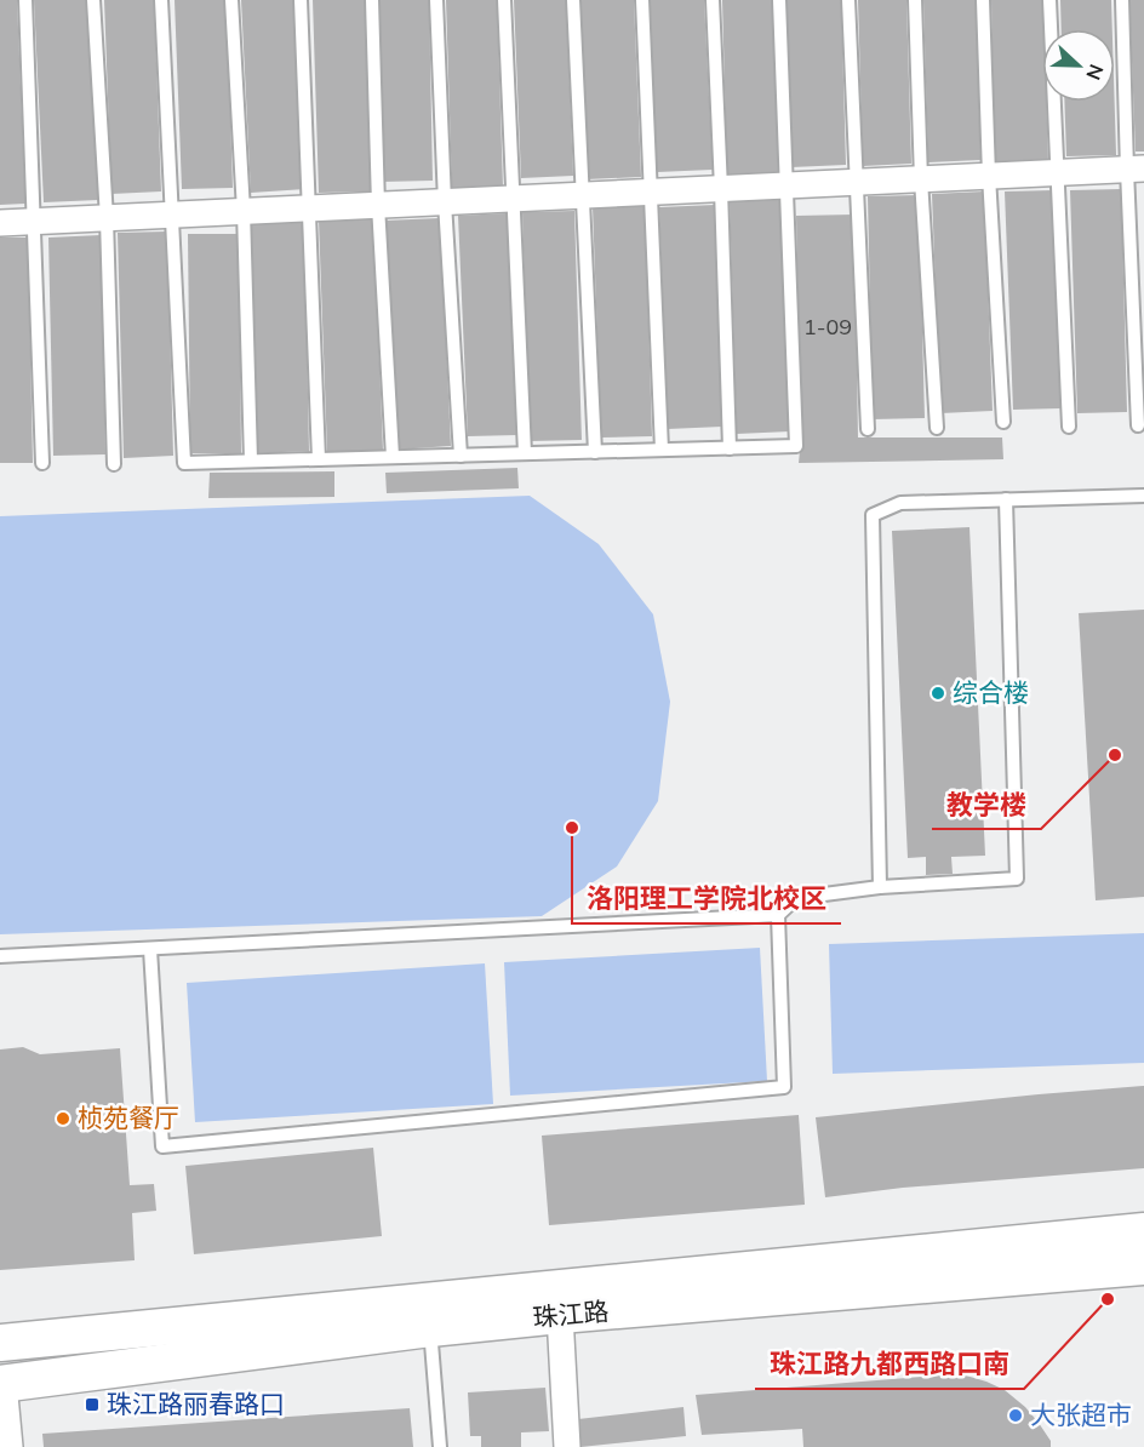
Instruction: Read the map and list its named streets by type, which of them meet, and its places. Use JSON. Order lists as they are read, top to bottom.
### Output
{
  "streets": {
    "main road": ["珠江路"]
  },
  "places": {
    "other": [
      "综合楼",
      "教学楼",
      "洛阳理工学院北校区",
      "桢苑餐厅",
      "珠江路九都西路口南",
      "大张超市"
    ],
    "transit": ["珠江路丽春路口"]
  },
  "house_numbers": ["1-09"],
  "north": "right"
}
